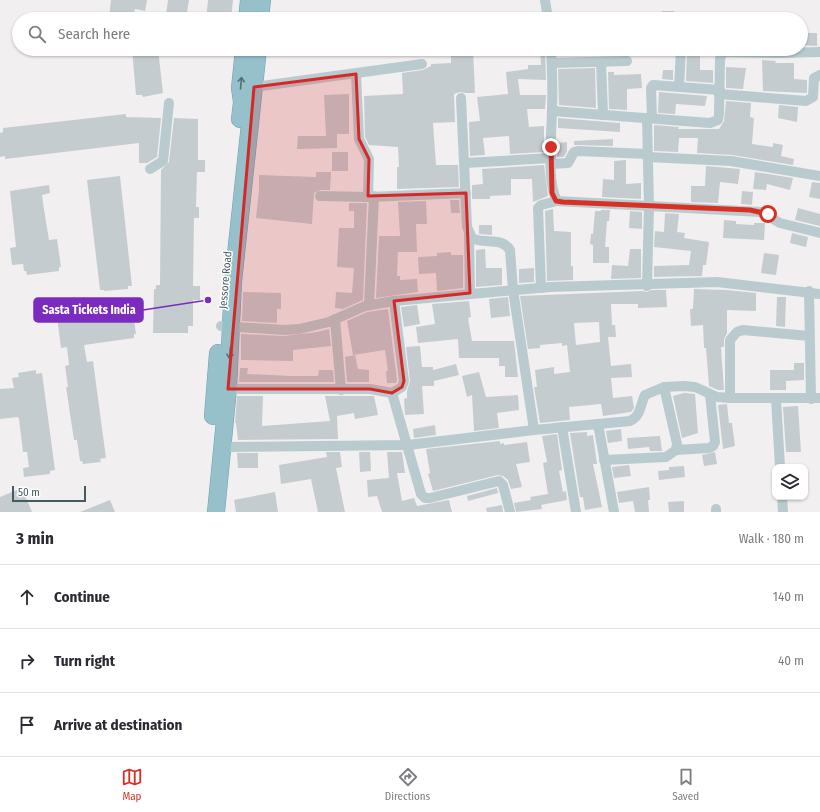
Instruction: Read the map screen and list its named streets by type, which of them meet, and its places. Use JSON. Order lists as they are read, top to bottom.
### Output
{
  "streets": {
    "highway": ["Jessore Road"]
  },
  "places": ["Sasta Tickets India"],
  "scale_bar": "50 m",
  "page": {
    "search": "Search here",
    "scale": "50 m",
    "heading": ["3 min", "Walk · 180 m"],
    "list": [
      ["Continue", "140 m"],
      ["Turn right", "40 m"],
      "Arrive at destination"
    ],
    "nav": ["Map", "Directions", "Saved"]
  }
}
